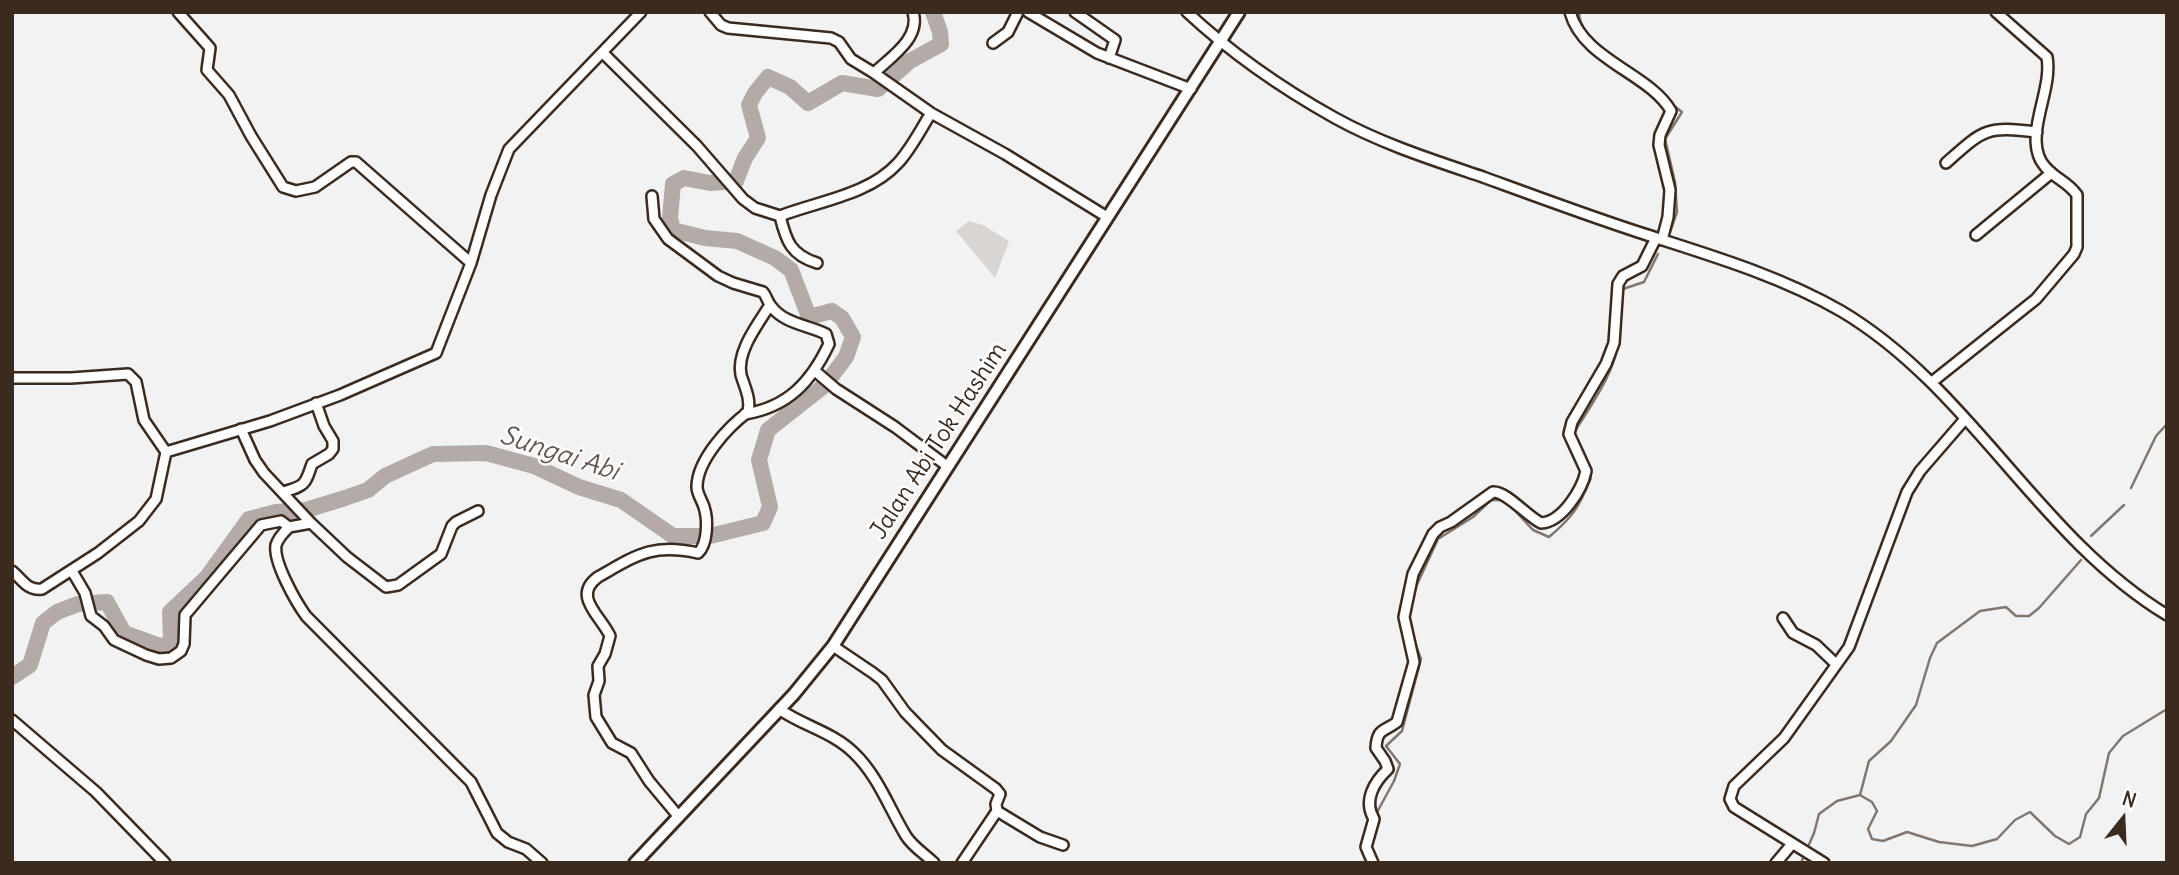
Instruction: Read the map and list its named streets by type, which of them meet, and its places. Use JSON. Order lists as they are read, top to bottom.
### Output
{
  "streets": {
    "main road": ["Jalan Abi Tok Hashim"]
  },
  "water": ["Sungai Abi"],
  "north": "top"
}
